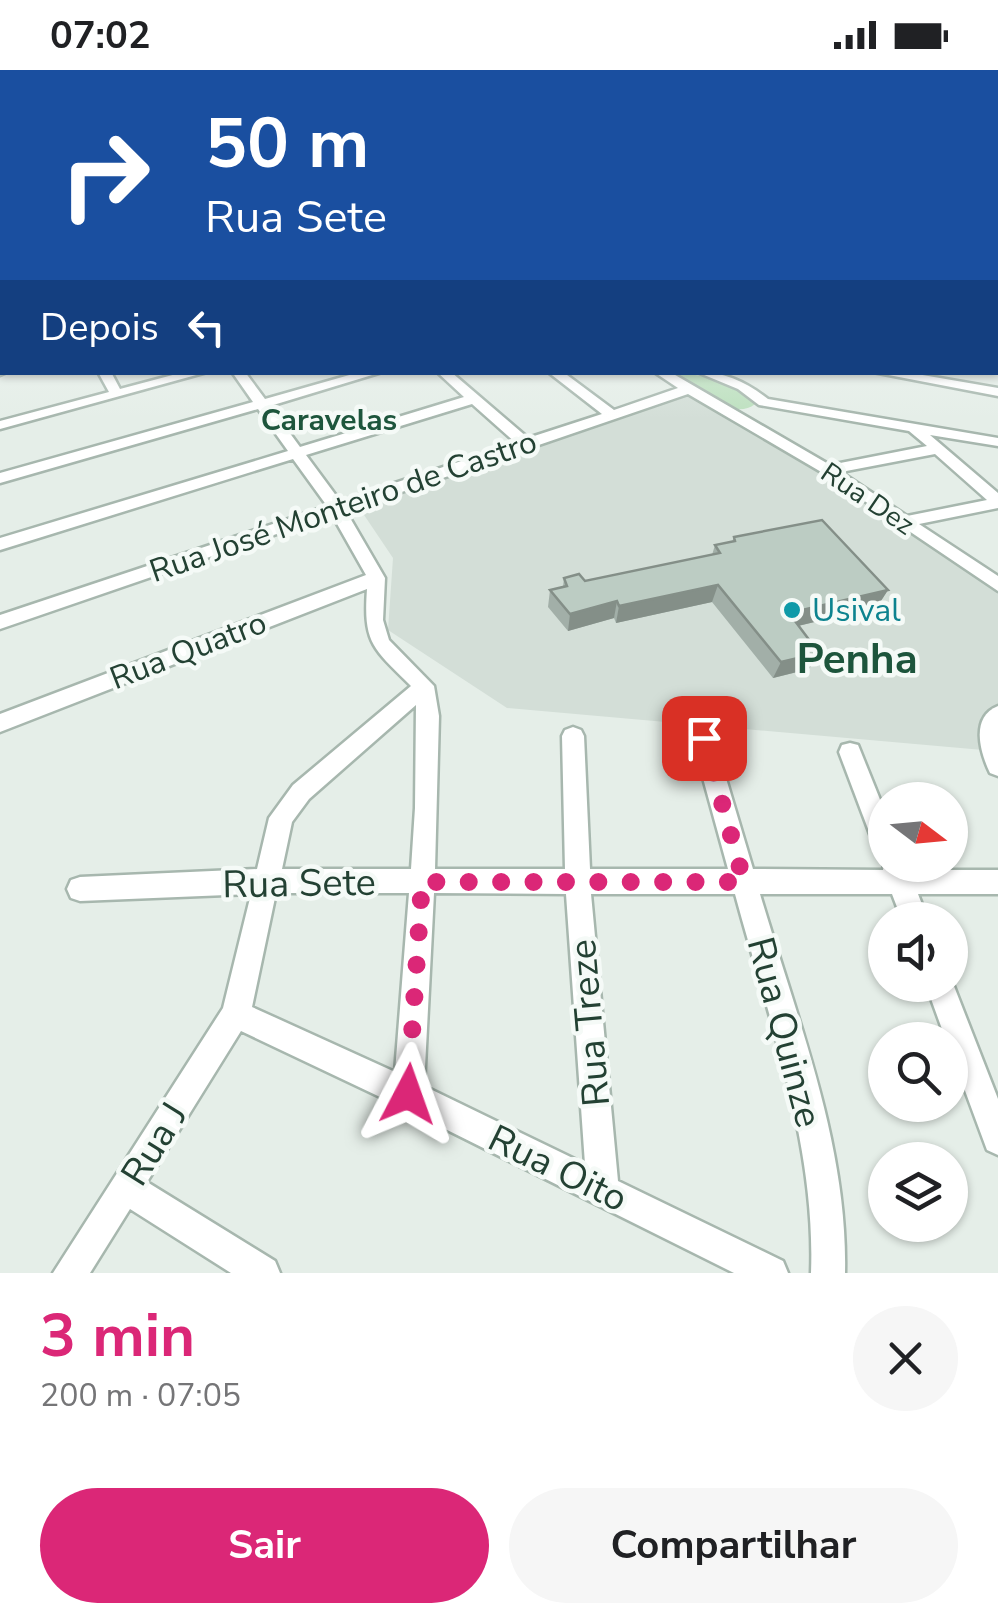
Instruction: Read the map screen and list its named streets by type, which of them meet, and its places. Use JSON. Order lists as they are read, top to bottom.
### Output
{
  "streets": {
    "street": [
      "Rua Dez",
      "Rua José Monteiro de Castro",
      "Rua Quatro",
      "Rua Sete",
      "Rua Treze",
      "Rua Quinze",
      "Rua J",
      "Rua Oito"
    ]
  },
  "crossings": [
    ["Rua Dez", "Rua José Monteiro de Castro"],
    ["Rua Sete", "Rua Treze"],
    ["Rua Sete", "Rua Quinze"],
    ["Rua Sete", "Rua J"],
    ["Rua Treze", "Rua Oito"],
    ["Rua J", "Rua Oito"]
  ],
  "districts": ["Caravelas", "Penha"],
  "places": ["Usival"],
  "north": "right",
  "page": {
    "status": "07:02",
    "turn": ["50 m", "Rua Sete"],
    "then": "Depois",
    "heading": ["3 min", "200 m · 07:05"],
    "buttons": ["Sair", "Compartilhar"]
  }
}
